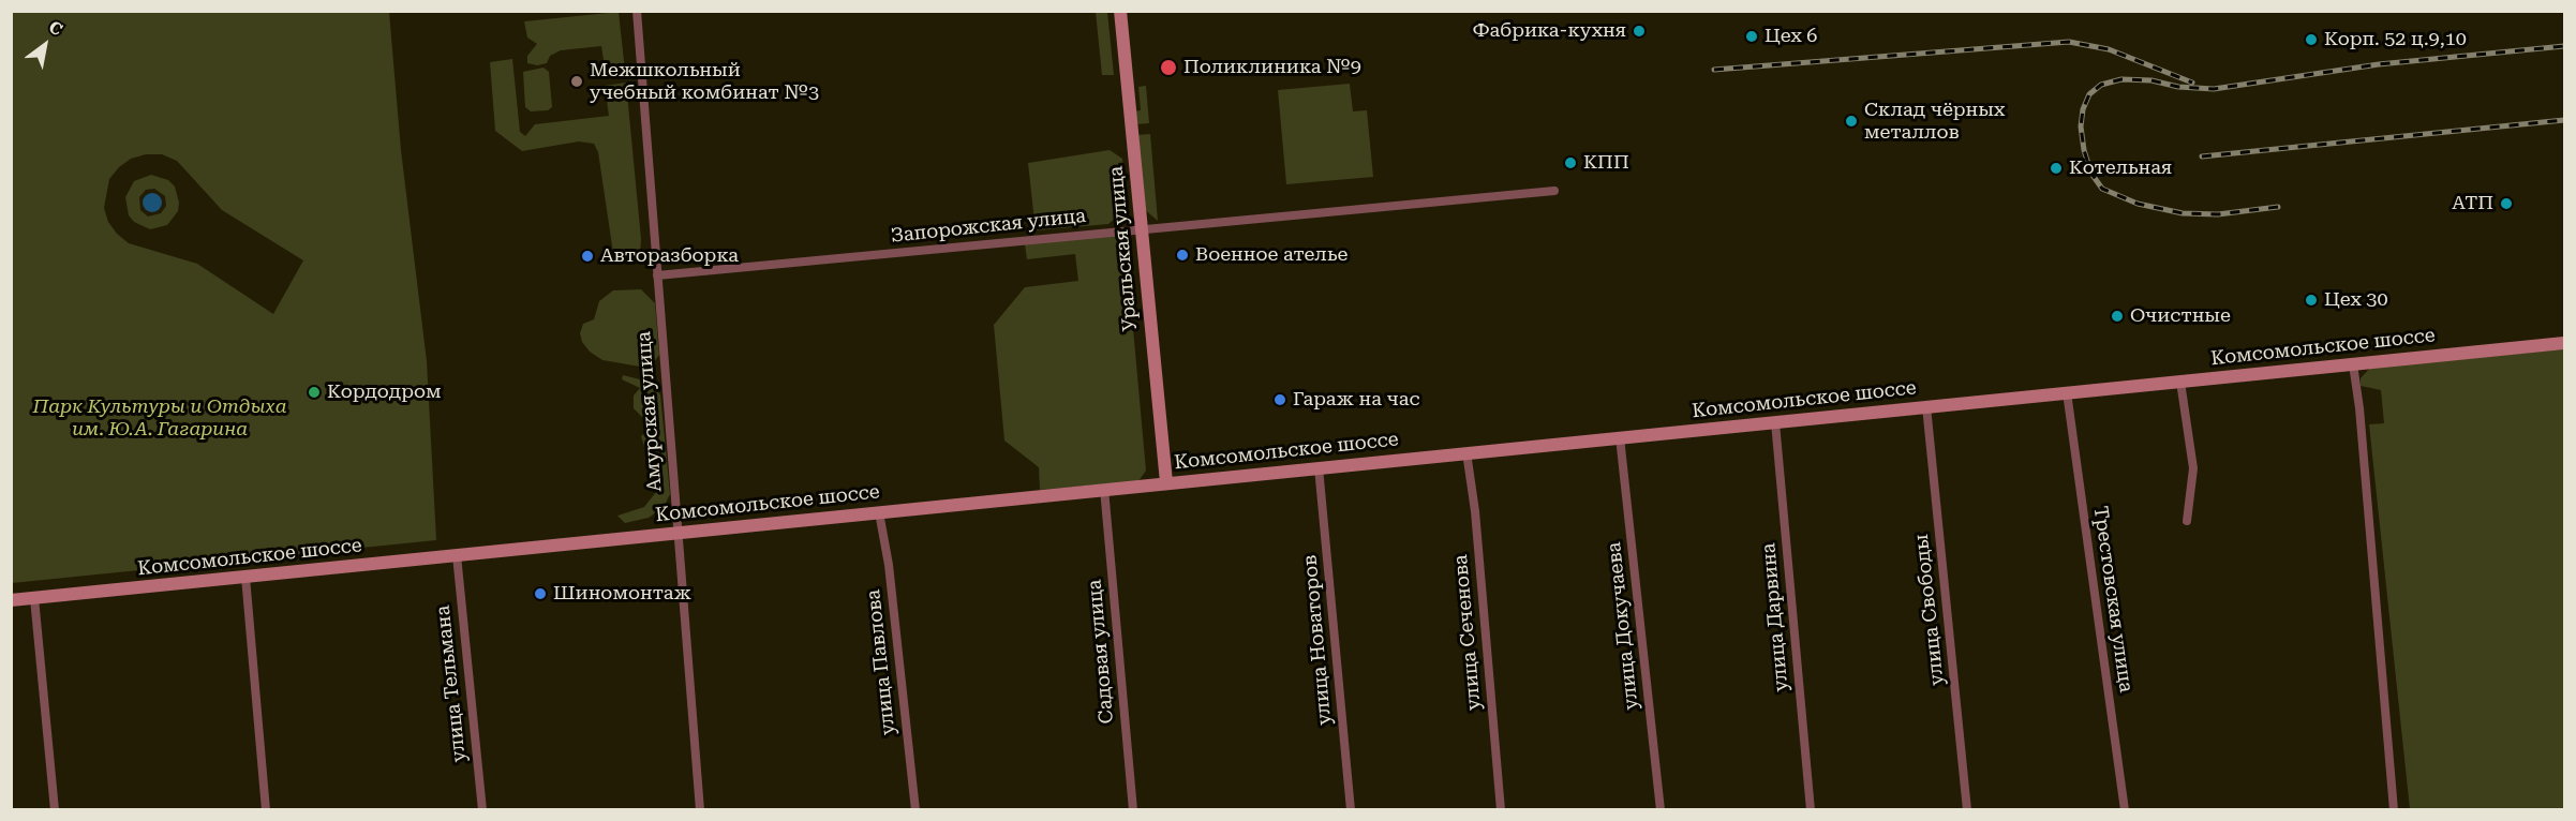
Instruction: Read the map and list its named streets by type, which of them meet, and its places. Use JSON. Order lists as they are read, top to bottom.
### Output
{
  "streets": {
    "main road": ["Уральская улица", "Комсомольское шоссе"],
    "street": [
      "Запорожская улица",
      "Амурская улица",
      "Трестовская улица",
      "улица Свободы",
      "улица Дарвина",
      "улица Докучаева",
      "улица Сеченова",
      "улица Новаторов",
      "Садовая улица",
      "улица Павлова",
      "улица Тельмана"
    ]
  },
  "crossings": [
    ["Запорожская улица", "Уральская улица"],
    ["Запорожская улица", "Амурская улица"],
    ["Уральская улица", "Комсомольское шоссе"],
    ["Комсомольское шоссе", "Амурская улица"],
    ["Комсомольское шоссе", "Трестовская улица"],
    ["Комсомольское шоссе", "улица Свободы"],
    ["Комсомольское шоссе", "улица Дарвина"],
    ["Комсомольское шоссе", "улица Докучаева"],
    ["Комсомольское шоссе", "улица Сеченова"],
    ["Комсомольское шоссе", "улица Новаторов"],
    ["Комсомольское шоссе", "Садовая улица"],
    ["Комсомольское шоссе", "улица Павлова"],
    ["Комсомольское шоссе", "улица Тельмана"]
  ],
  "parks": ["Парк Культуры и Отдыха им. Ю.А. Гагарина"],
  "places": [
    "Фабрика-кухня",
    "Цех 6",
    "Корп. 52 ц.9,10",
    "Поликлиника №9",
    "Межшкольный учебный комбинат №3",
    "Склад чёрных металлов",
    "КПП",
    "Котельная",
    "АТП",
    "Военное ателье",
    "Авторазборка",
    "Цех 30",
    "Очистные",
    "Кордодром",
    "Гараж на час",
    "Шиномонтаж"
  ],
  "north": "top right"
}
